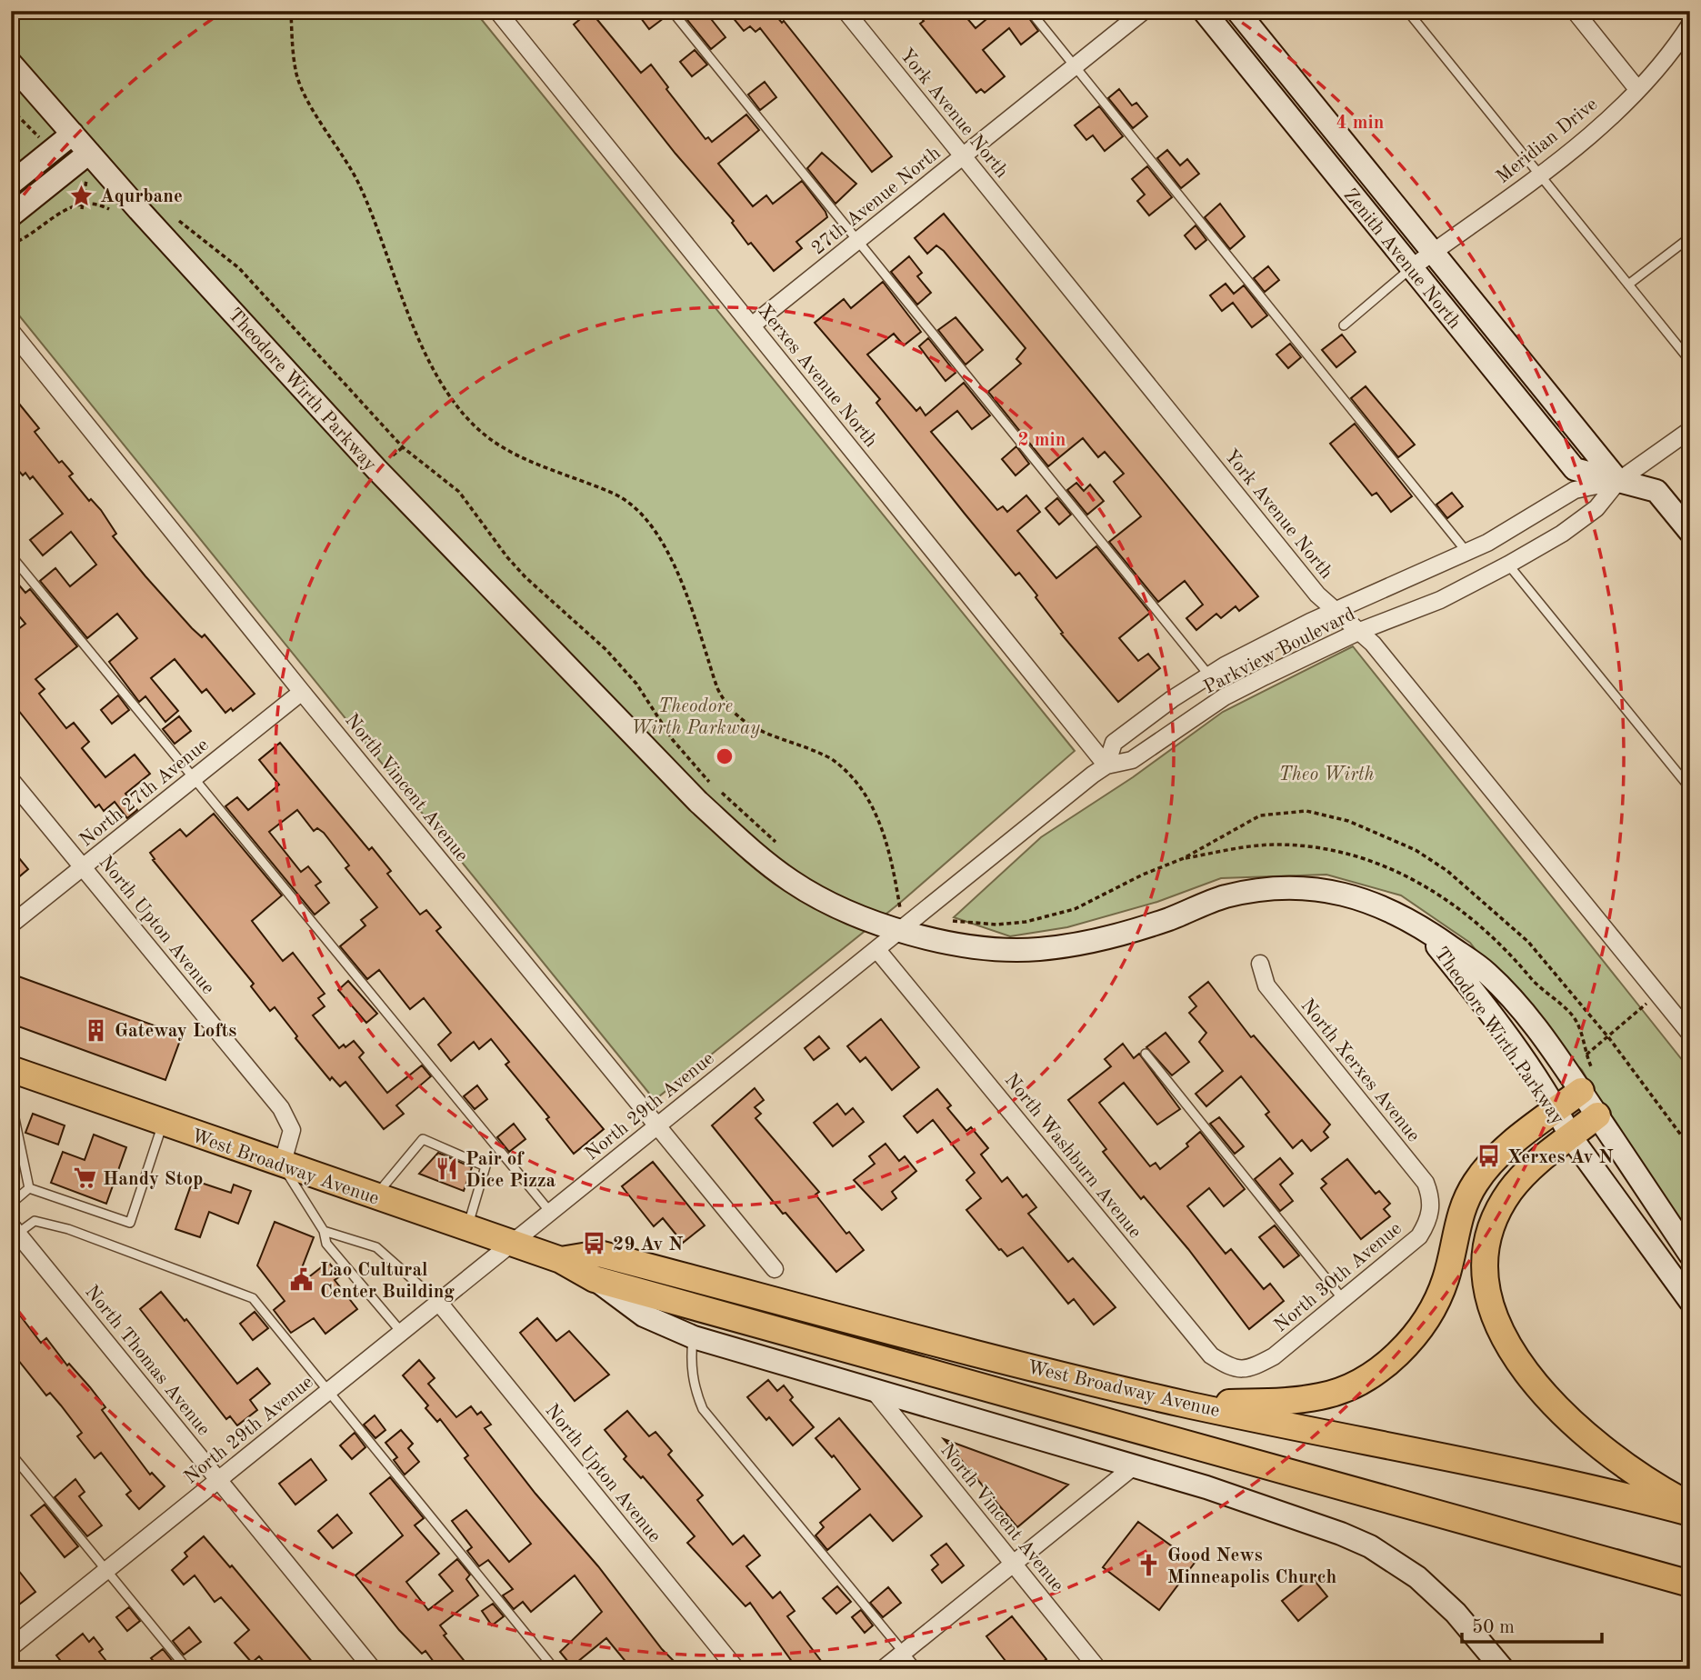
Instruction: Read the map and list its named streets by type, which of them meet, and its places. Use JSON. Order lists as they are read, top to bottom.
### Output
{
  "streets": {
    "main road": ["West Broadway Avenue"],
    "street": [
      "York Avenue North",
      "Meridian Drive",
      "27th Avenue North",
      "Zenith Avenue North",
      "Xerxes Avenue North",
      "Theodore Wirth Parkway",
      "Parkview Boulevard",
      "North Vincent Avenue",
      "North 27th Avenue",
      "North Upton Avenue",
      "North Xerxes Avenue",
      "North 29th Avenue",
      "North Washburn Avenue",
      "North 30th Avenue",
      "North Thomas Avenue"
    ]
  },
  "crossings": [
    ["York Avenue North", "27th Avenue North"],
    ["York Avenue North", "Parkview Boulevard"],
    ["Meridian Drive", "Zenith Avenue North"],
    ["27th Avenue North", "Xerxes Avenue North"],
    ["Zenith Avenue North", "Parkview Boulevard"],
    ["Xerxes Avenue North", "Parkview Boulevard"],
    ["Xerxes Avenue North", "North 29th Avenue"],
    ["Theodore Wirth Parkway", "North 29th Avenue"],
    ["Parkview Boulevard", "North 29th Avenue"],
    ["North Vincent Avenue", "North 27th Avenue"],
    ["North Vincent Avenue", "North 29th Avenue"],
    ["North Vincent Avenue", "West Broadway Avenue"],
    ["North 27th Avenue", "North Upton Avenue"],
    ["North Upton Avenue", "North 29th Avenue"],
    ["North Upton Avenue", "West Broadway Avenue"],
    ["North Xerxes Avenue", "North 30th Avenue"],
    ["North 29th Avenue", "North Washburn Avenue"],
    ["North 29th Avenue", "West Broadway Avenue"],
    ["North 29th Avenue", "North Thomas Avenue"],
    ["North Washburn Avenue", "North 30th Avenue"]
  ],
  "parks": ["Theodore Wirth Parkway", "Theo Wirth"],
  "places": {
    "place": ["Aqurbane"],
    "building": ["Gateway Lofts"],
    "bus stop": ["Xerxes Av N", "29 Av N"],
    "restaurant": ["Pair of Dice Pizza"],
    "supermarket": ["Handy Stop"],
    "public building": ["Lao Cultural Center Building"],
    "church": ["Good News Minneapolis Church"]
  },
  "scale_bar": "50 m",
  "rings": ["4 min", "2 min"]
}
